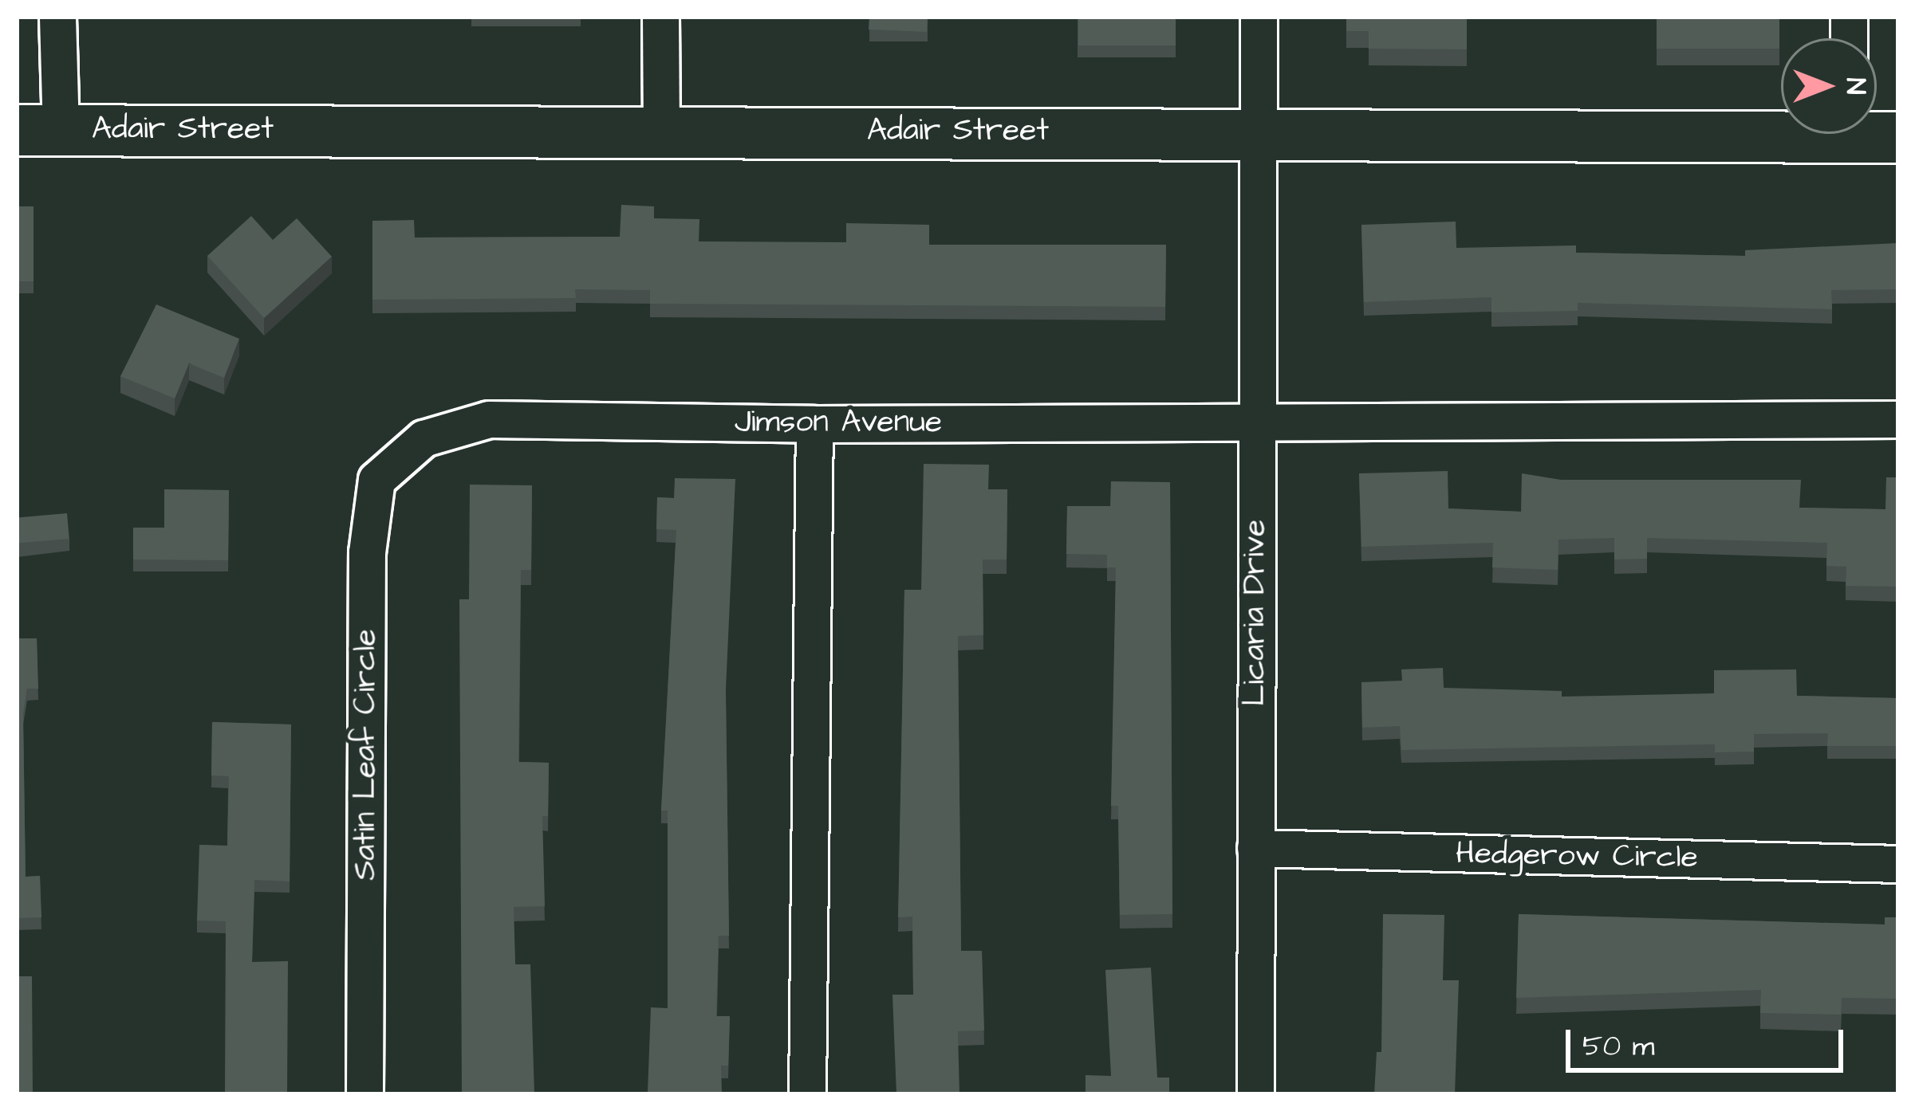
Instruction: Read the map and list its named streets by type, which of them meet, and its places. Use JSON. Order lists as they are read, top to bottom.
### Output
{
  "streets": {
    "street": [
      "Adair Street",
      "Jimson Avenue",
      "Licaria Drive",
      "Satin Leaf Circle",
      "Hedgerow Circle"
    ]
  },
  "crossings": [
    ["Adair Street", "Licaria Drive"],
    ["Jimson Avenue", "Licaria Drive"],
    ["Jimson Avenue", "Satin Leaf Circle"],
    ["Licaria Drive", "Hedgerow Circle"]
  ],
  "scale_bar": "50 m",
  "north": "right"
}
